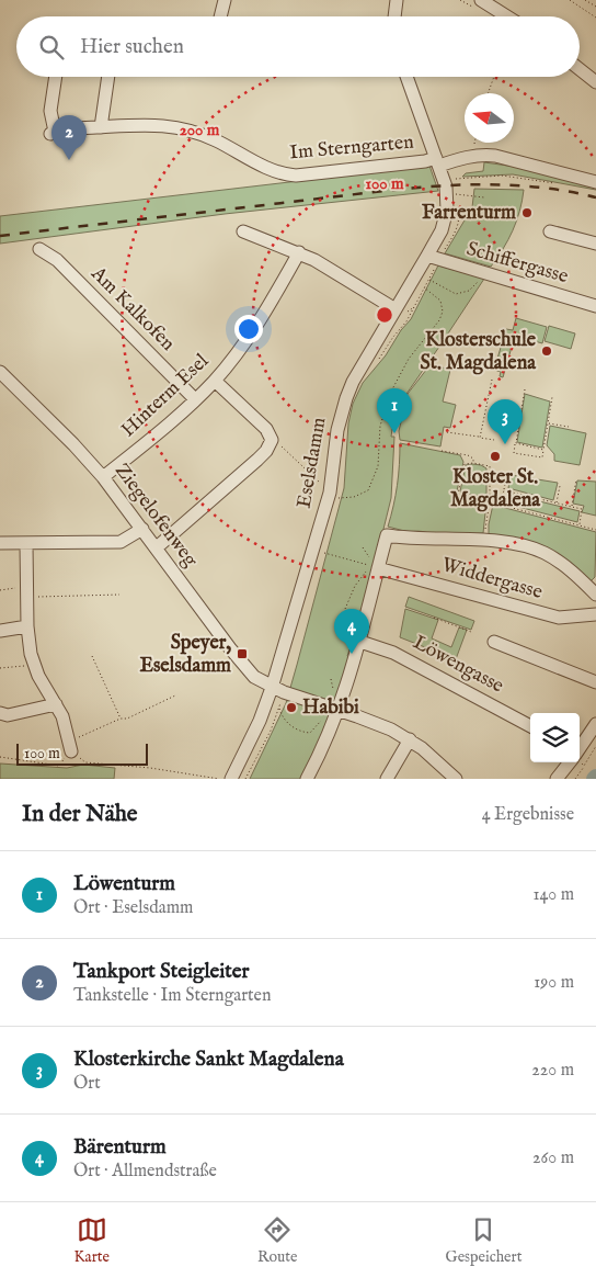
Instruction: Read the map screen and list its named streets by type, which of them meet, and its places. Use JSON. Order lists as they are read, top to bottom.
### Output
{
  "streets": {
    "street": [
      "Im Sterngarten",
      "Schiffergasse",
      "Am Kalkofen",
      "Hinterm Esel",
      "Eselsdamm",
      "Ziegelofenweg",
      "Widdergasse",
      "Löwengasse"
    ]
  },
  "crossings": [
    ["Im Sterngarten", "Eselsdamm"],
    ["Schiffergasse", "Eselsdamm"],
    ["Am Kalkofen", "Hinterm Esel"],
    ["Hinterm Esel", "Ziegelofenweg"],
    ["Eselsdamm", "Ziegelofenweg"]
  ],
  "places": {
    "other": [
      "Farrenturm",
      "Klosterschule St. Magdalena",
      "Kloster St. Magdalena",
      "Habibi"
    ],
    "transit": ["Speyer, Eselsdamm"]
  },
  "scale_bar": "100 m",
  "north": "left",
  "page": {
    "search": "Hier suchen",
    "pins": [
      "2",
      "1",
      "3",
      "4"
    ],
    "scale": "100 m",
    "heading": ["In der Nähe", "4 Ergebnisse"],
    "list": [
      {
        "mark": "1",
        "name": "Löwenturm",
        "note": "Ort · Eselsdamm",
        "value": "140 m"
      },
      {
        "mark": "2",
        "name": "Tankport Steigleiter",
        "note": "Tankstelle · Im Sterngarten",
        "value": "190 m"
      },
      {
        "mark": "3",
        "name": "Klosterkirche Sankt Magdalena",
        "note": "Ort",
        "value": "220 m"
      },
      {
        "mark": "4",
        "name": "Bärenturm",
        "note": "Ort · Allmendstraße",
        "value": "260 m"
      }
    ],
    "nav": ["Karte", "Route", "Gespeichert"]
  },
  "rings": ["200 m", "100 m"]
}
